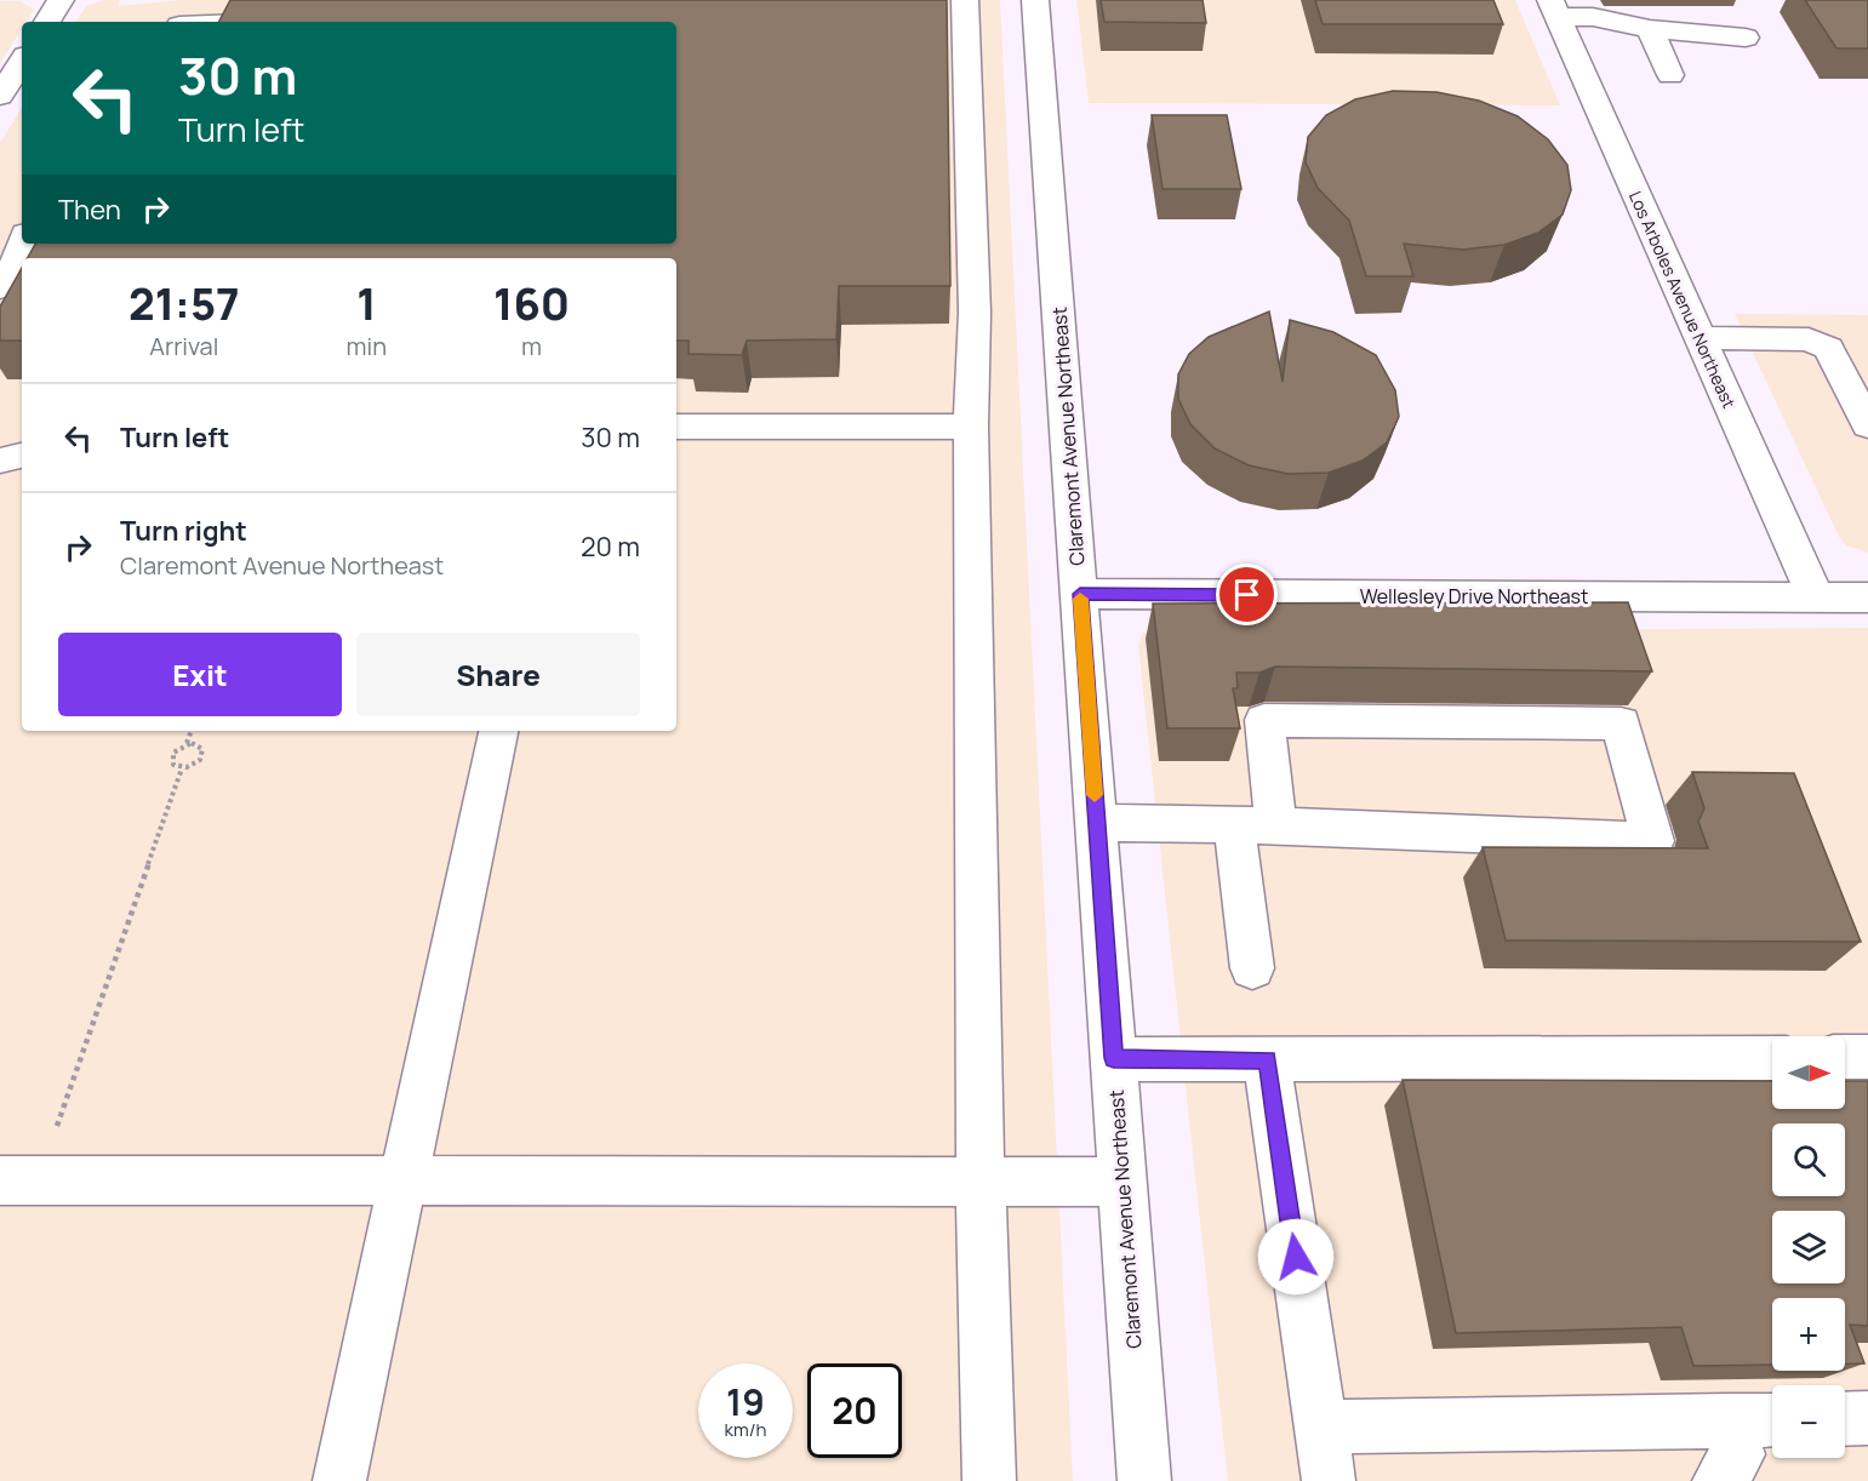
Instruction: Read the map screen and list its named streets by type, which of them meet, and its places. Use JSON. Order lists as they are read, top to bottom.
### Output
{
  "streets": {
    "street": ["Los Arboles Avenue Northeast", "Claremont Avenue Northeast", "Wellesley Drive Northeast"]
  },
  "crossings": [
    ["Los Arboles Avenue Northeast", "Wellesley Drive Northeast"],
    ["Claremont Avenue Northeast", "Wellesley Drive Northeast"]
  ],
  "north": "right",
  "page": {
    "turn": ["30 m", "Turn left"],
    "then": "Then",
    "eta": [
      "21:57",
      "Arrival",
      "1",
      "min",
      "160",
      "m"
    ],
    "list": [
      {
        "name": "Turn left",
        "value": "30 m"
      },
      {
        "name": "Turn right",
        "note": "Claremont Avenue Northeast",
        "value": "20 m"
      }
    ],
    "buttons": ["Exit", "Share"],
    "map_buttons": ["+", "−"],
    "speed": "19 km/h",
    "limit": "20"
  }
}
